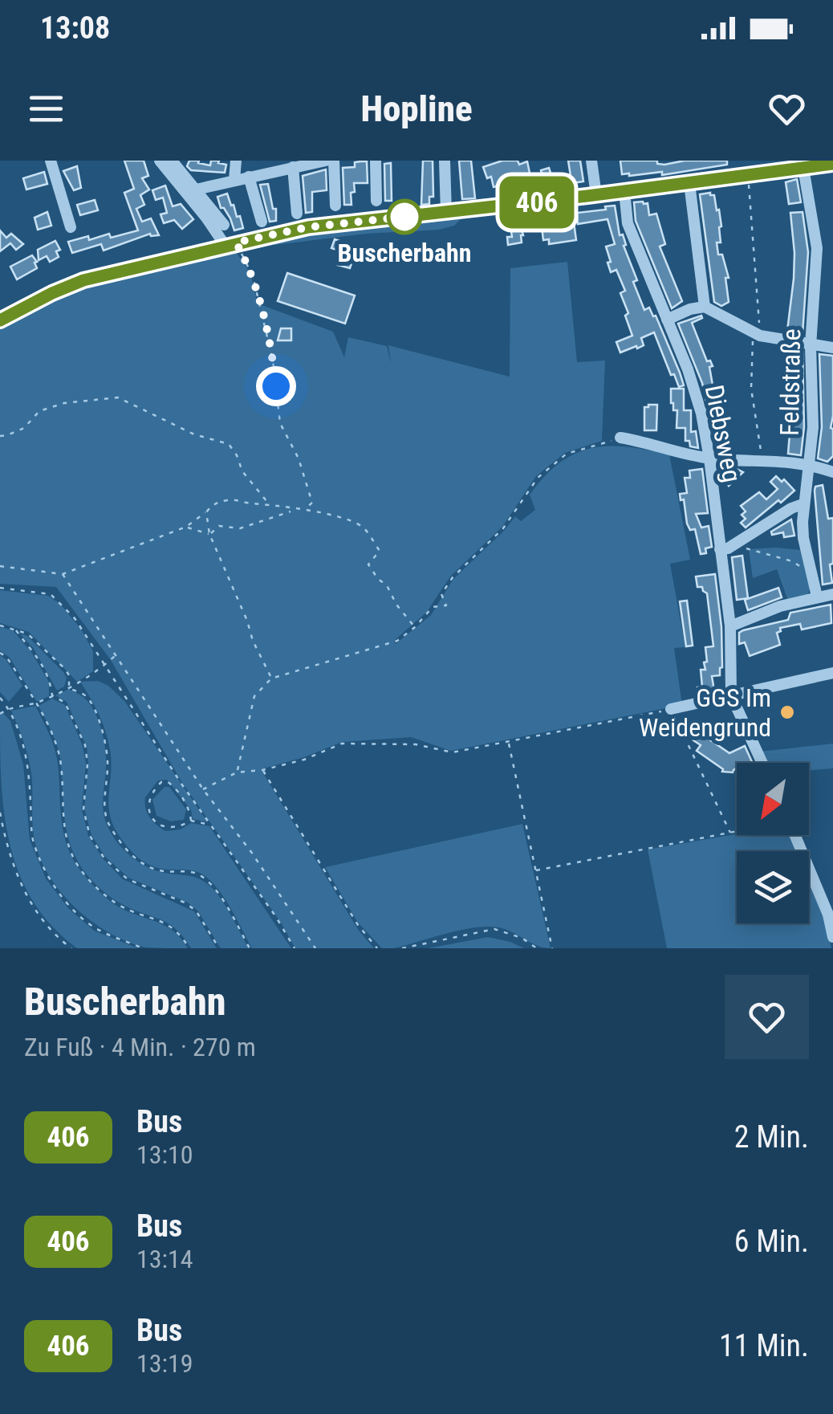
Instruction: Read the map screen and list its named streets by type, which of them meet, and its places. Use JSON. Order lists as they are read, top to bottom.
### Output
{
  "streets": {
    "street": ["Feldstraße", "Diebsweg"]
  },
  "places": ["Buscherbahn", "GGS Im Weidengrund"],
  "lines": ["bus line 406"],
  "north": "bottom left",
  "page": {
    "status": "13:08",
    "header": "Hopline",
    "on_map": "406",
    "heading": ["Buscherbahn", "Zu Fuß · 4 Min. · 270 m"],
    "list": [
      {
        "mark": "406",
        "name": "Bus",
        "note": "13:10",
        "value": "2 Min."
      },
      {
        "mark": "406",
        "name": "Bus",
        "note": "13:14",
        "value": "6 Min."
      },
      {
        "mark": "406",
        "name": "Bus",
        "note": "13:19",
        "value": "11 Min."
      }
    ]
  }
}
